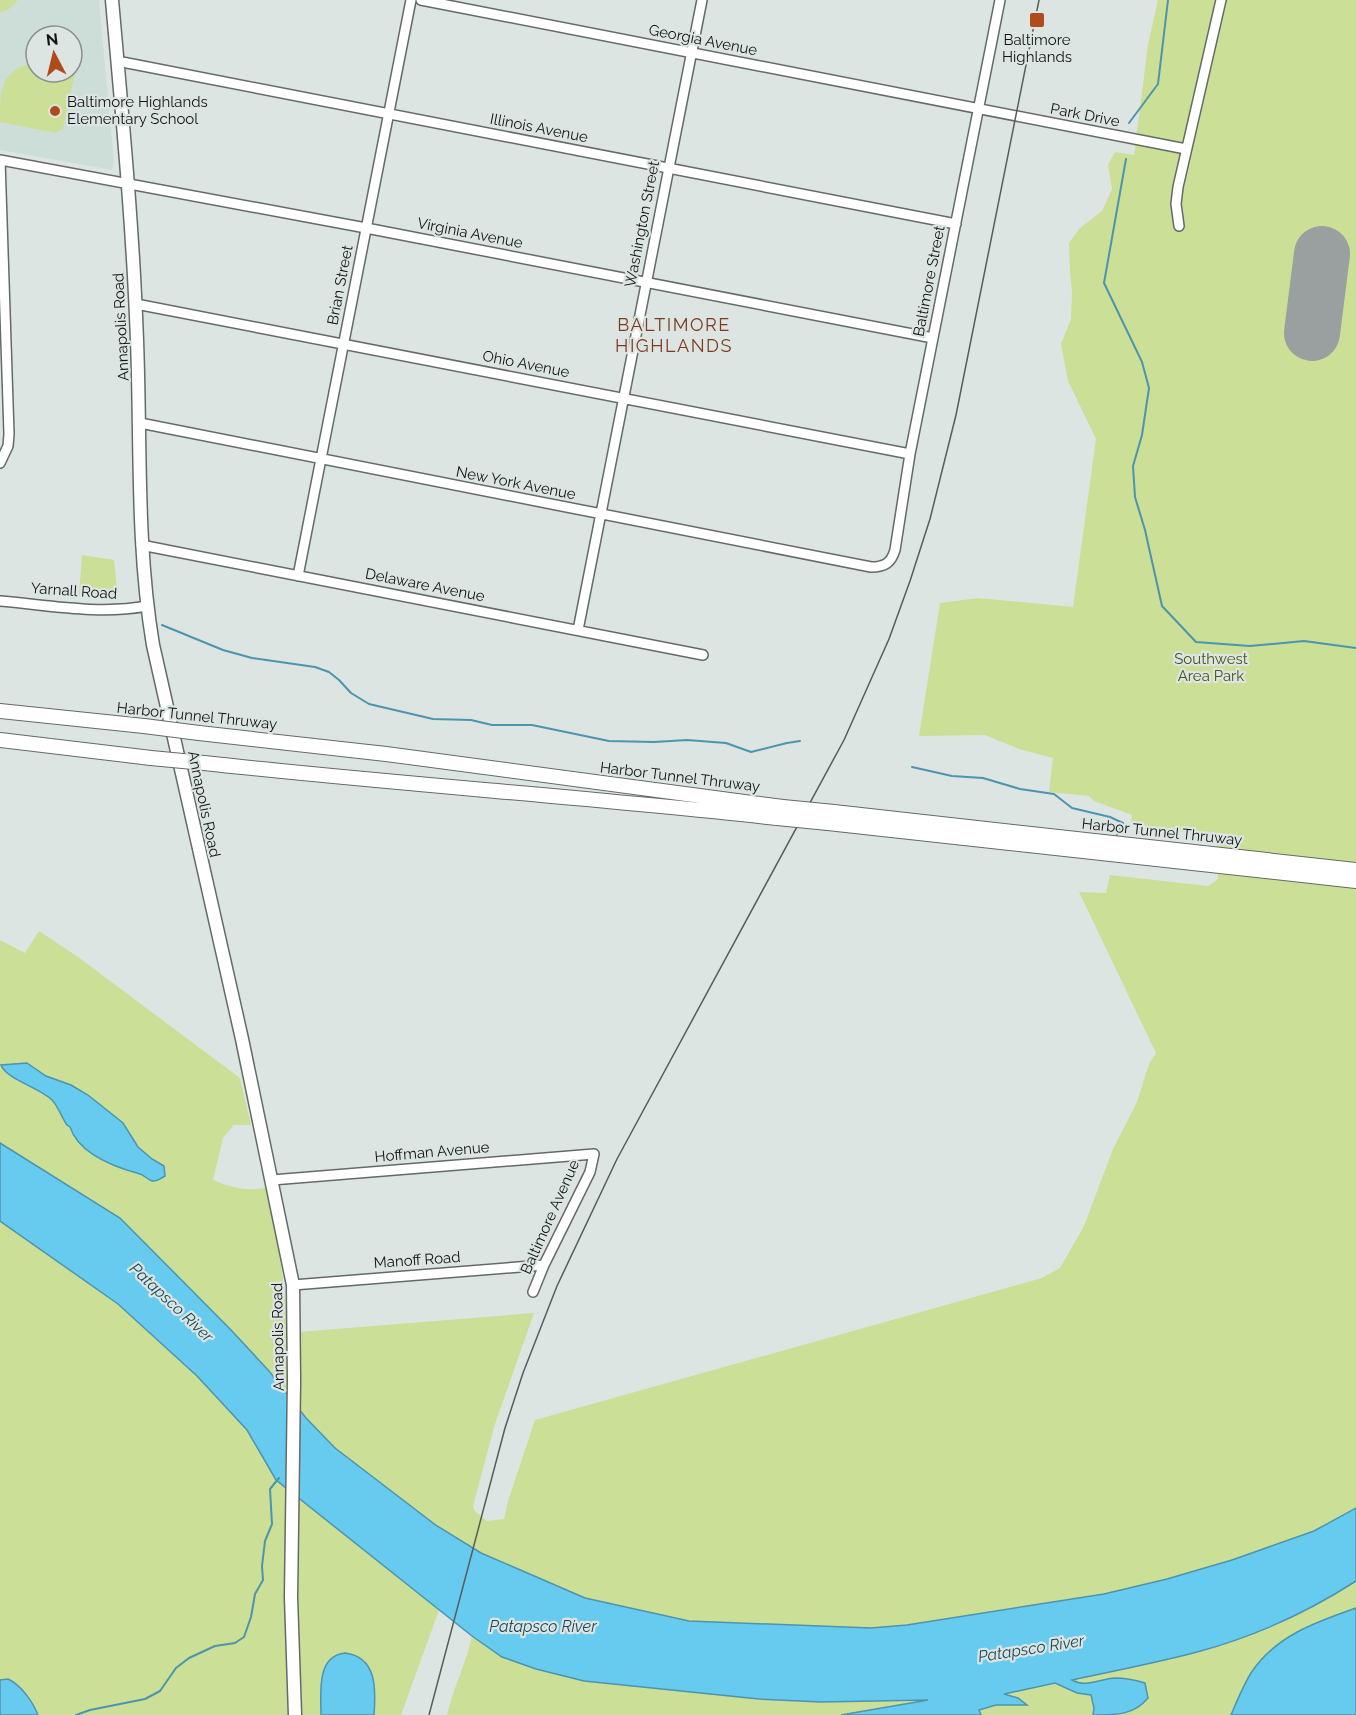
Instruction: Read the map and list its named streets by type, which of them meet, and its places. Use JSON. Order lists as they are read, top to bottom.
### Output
{
  "streets": {
    "highway": ["Harbor Tunnel Thruway"],
    "main road": ["Annapolis Road"],
    "street": [
      "Georgia Avenue",
      "Park Drive",
      "Illinois Avenue",
      "Washington Street",
      "Virginia Avenue",
      "Baltimore Street",
      "Brian Street",
      "Ohio Avenue",
      "New York Avenue",
      "Delaware Avenue",
      "Yarnall Road",
      "Hoffman Avenue",
      "Baltimore Avenue",
      "Manoff Road"
    ]
  },
  "crossings": [
    ["Georgia Avenue", "Park Drive"],
    ["Georgia Avenue", "Washington Street"],
    ["Georgia Avenue", "Baltimore Street"],
    ["Park Drive", "Baltimore Street"],
    ["Illinois Avenue", "Washington Street"],
    ["Illinois Avenue", "Baltimore Street"],
    ["Illinois Avenue", "Brian Street"],
    ["Illinois Avenue", "Annapolis Road"],
    ["Washington Street", "Virginia Avenue"],
    ["Washington Street", "Ohio Avenue"],
    ["Washington Street", "New York Avenue"],
    ["Washington Street", "Delaware Avenue"],
    ["Virginia Avenue", "Baltimore Street"],
    ["Virginia Avenue", "Brian Street"],
    ["Virginia Avenue", "Annapolis Road"],
    ["Baltimore Street", "Ohio Avenue"],
    ["Baltimore Street", "New York Avenue"],
    ["Brian Street", "Ohio Avenue"],
    ["Brian Street", "New York Avenue"],
    ["Brian Street", "Delaware Avenue"],
    ["Annapolis Road", "Ohio Avenue"],
    ["Annapolis Road", "New York Avenue"],
    ["Annapolis Road", "Delaware Avenue"],
    ["Annapolis Road", "Yarnall Road"],
    ["Annapolis Road", "Hoffman Avenue"],
    ["Annapolis Road", "Manoff Road"],
    ["Hoffman Avenue", "Baltimore Avenue"],
    ["Baltimore Avenue", "Manoff Road"]
  ],
  "districts": ["BALTIMORE HIGHLANDS"],
  "water": ["Patapsco River"],
  "parks": ["Southwest Area Park"],
  "places": {
    "transit": ["Baltimore Highlands"],
    "other": ["Baltimore Highlands Elementary School"]
  },
  "north": "top"
}
